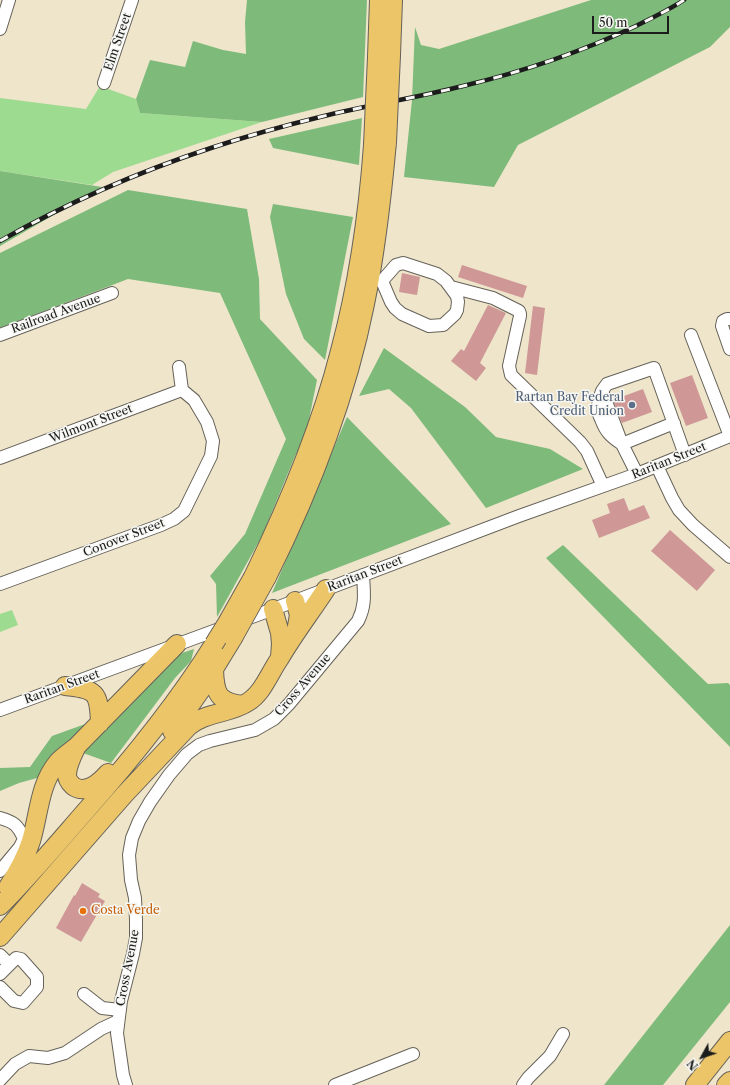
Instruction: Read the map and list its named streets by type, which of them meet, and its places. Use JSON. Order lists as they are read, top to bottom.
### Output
{
  "streets": {
    "street": [
      "Elm Street",
      "Railroad Avenue",
      "Wilmont Street",
      "Raritan Street",
      "Conover Street",
      "Cross Avenue"
    ]
  },
  "crossings": [
    ["Wilmont Street", "Conover Street"],
    ["Raritan Street", "Cross Avenue"]
  ],
  "places": ["Rartan Bay Federal Credit Union", "Costa Verde"],
  "scale_bar": "50 m",
  "north": "bottom left"
}
